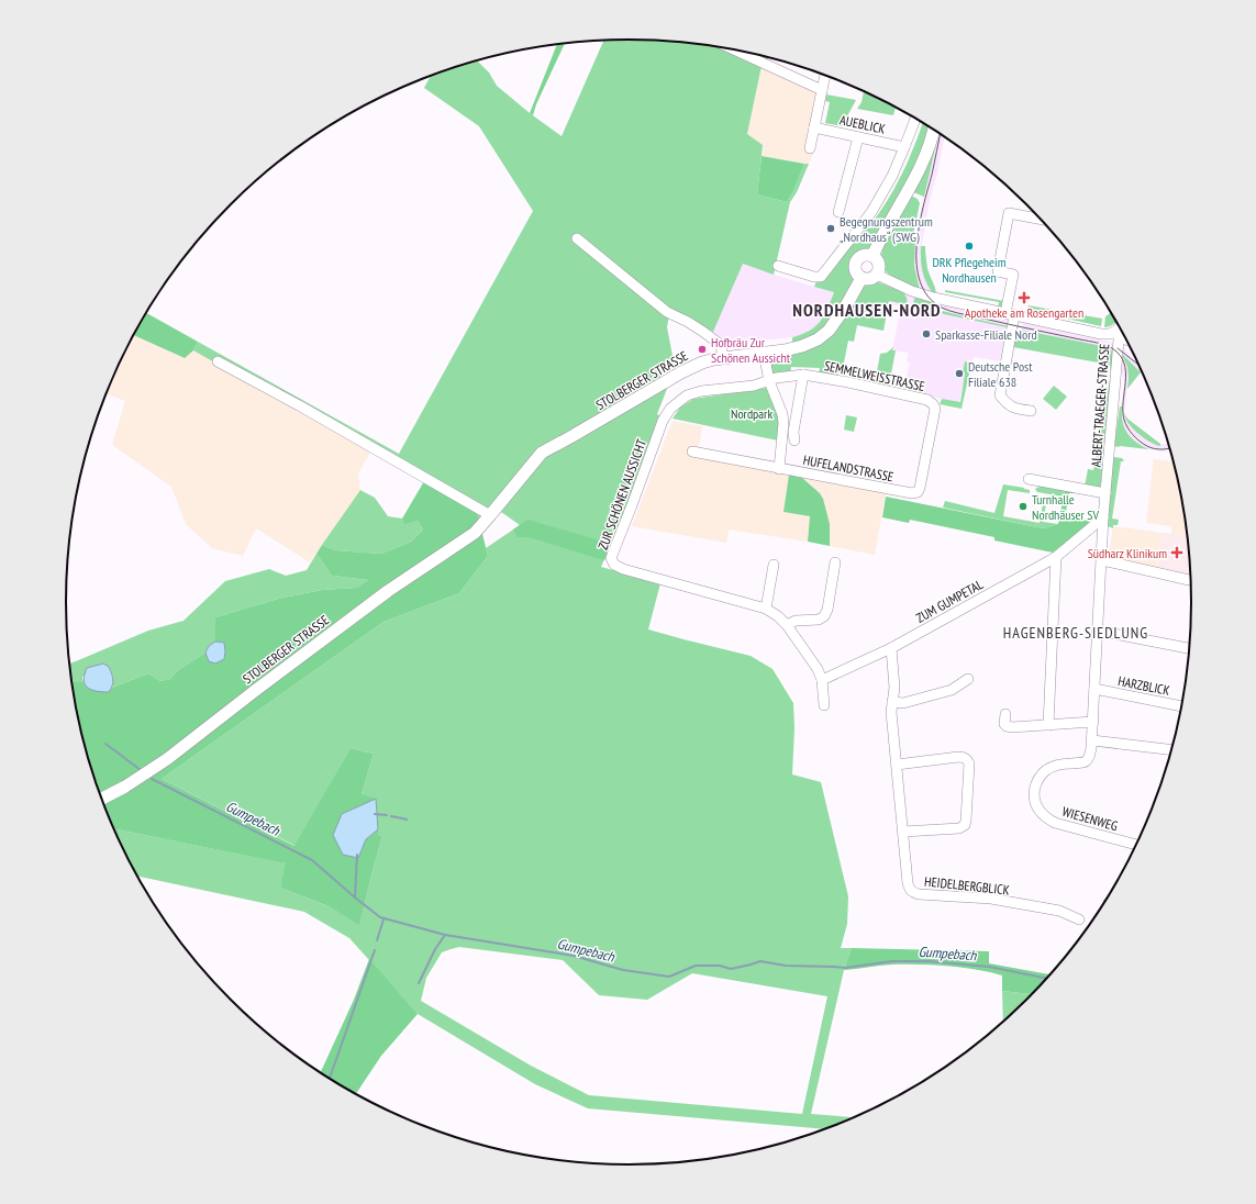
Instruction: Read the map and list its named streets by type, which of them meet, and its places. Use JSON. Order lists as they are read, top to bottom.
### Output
{
  "streets": {
    "main road": ["STOLBERGER STRASSE"],
    "street": [
      "AUEBLICK",
      "SEMMELWEISSTRASSE",
      "ALBERT-TRAEGER-STRASSE",
      "HUFELANDSTRASSE",
      "ZUR SCHÖNEN AUSSICHT",
      "ZUM GUMPETAL",
      "HARZBLICK",
      "WIESENWEG",
      "HEIDELBERGBLICK"
    ]
  },
  "crossings": [
    ["SEMMELWEISSTRASSE", "HUFELANDSTRASSE"],
    ["SEMMELWEISSTRASSE", "ZUR SCHÖNEN AUSSICHT"],
    ["ALBERT-TRAEGER-STRASSE", "ZUM GUMPETAL"],
    ["ALBERT-TRAEGER-STRASSE", "HARZBLICK"],
    ["ALBERT-TRAEGER-STRASSE", "WIESENWEG"],
    ["ZUR SCHÖNEN AUSSICHT", "ZUM GUMPETAL"],
    ["ZUM GUMPETAL", "HEIDELBERGBLICK"]
  ],
  "districts": ["NORDHAUSEN-NORD", "HAGENBERG-SIEDLUNG"],
  "water": ["Gumpebach"],
  "parks": ["Nordpark"],
  "places": {
    "other": [
      "Begegnungszentrum „Nordhaus“ (SWG)",
      "DRK Pflegeheim Nordhausen",
      "Sparkasse-Filiale Nord",
      "Hofbräu Zur Schönen Aussicht",
      "Deutsche Post Filiale 638",
      "Turnhalle Nordhäuser SV"
    ],
    "health": ["Apotheke am Rosengarten", "Südharz Klinikum"]
  }
}
